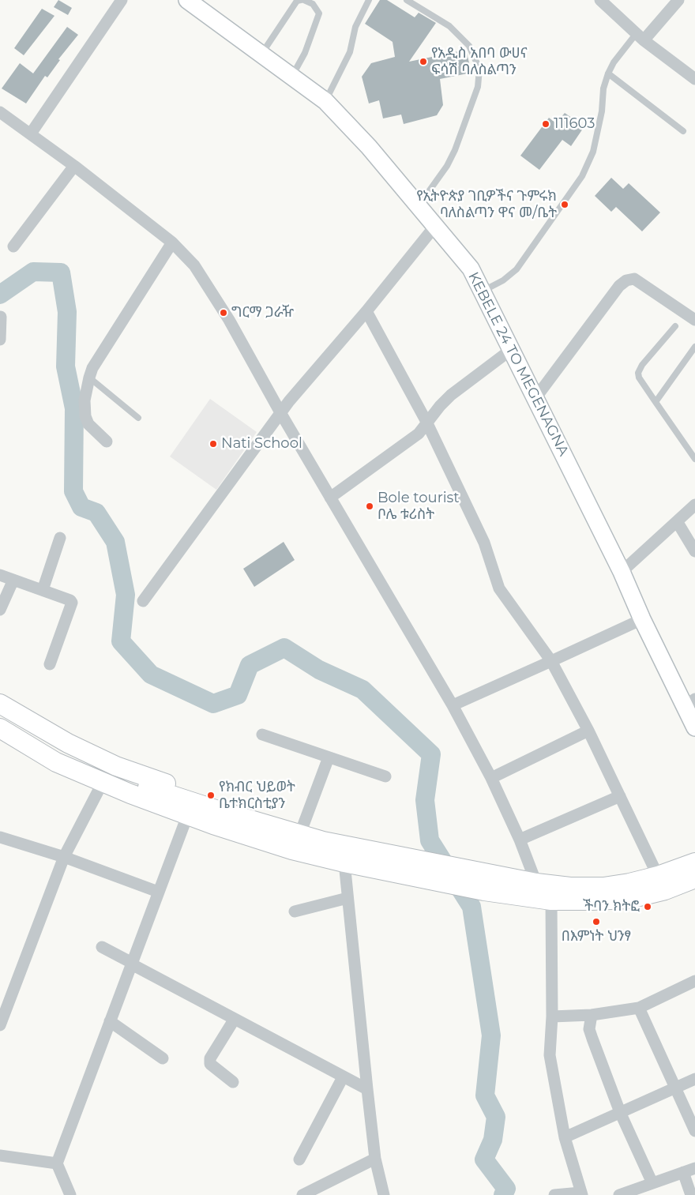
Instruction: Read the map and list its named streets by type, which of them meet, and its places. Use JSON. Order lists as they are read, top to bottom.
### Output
{
  "streets": {
    "main road": ["KEBELE 24 TO MEGENAGNA"]
  },
  "places": [
    "የአዲስ አበባ ውሀና ፍሳሽ ባለስልጣን",
    "111603",
    "የኢትዮጵያ ገቢዎችና ጉምሩክ ባለስልጣን ዋና መ/ቤት",
    "ግርማ ጋራዥ",
    "Nati School",
    "Bole tourist ቦሌ ቱሪስት",
    "የክብር ህይወት ቤተክርስቲያን",
    "ችባን ክትፎ",
    "በእምነት ህንፃ"
  ]
}
